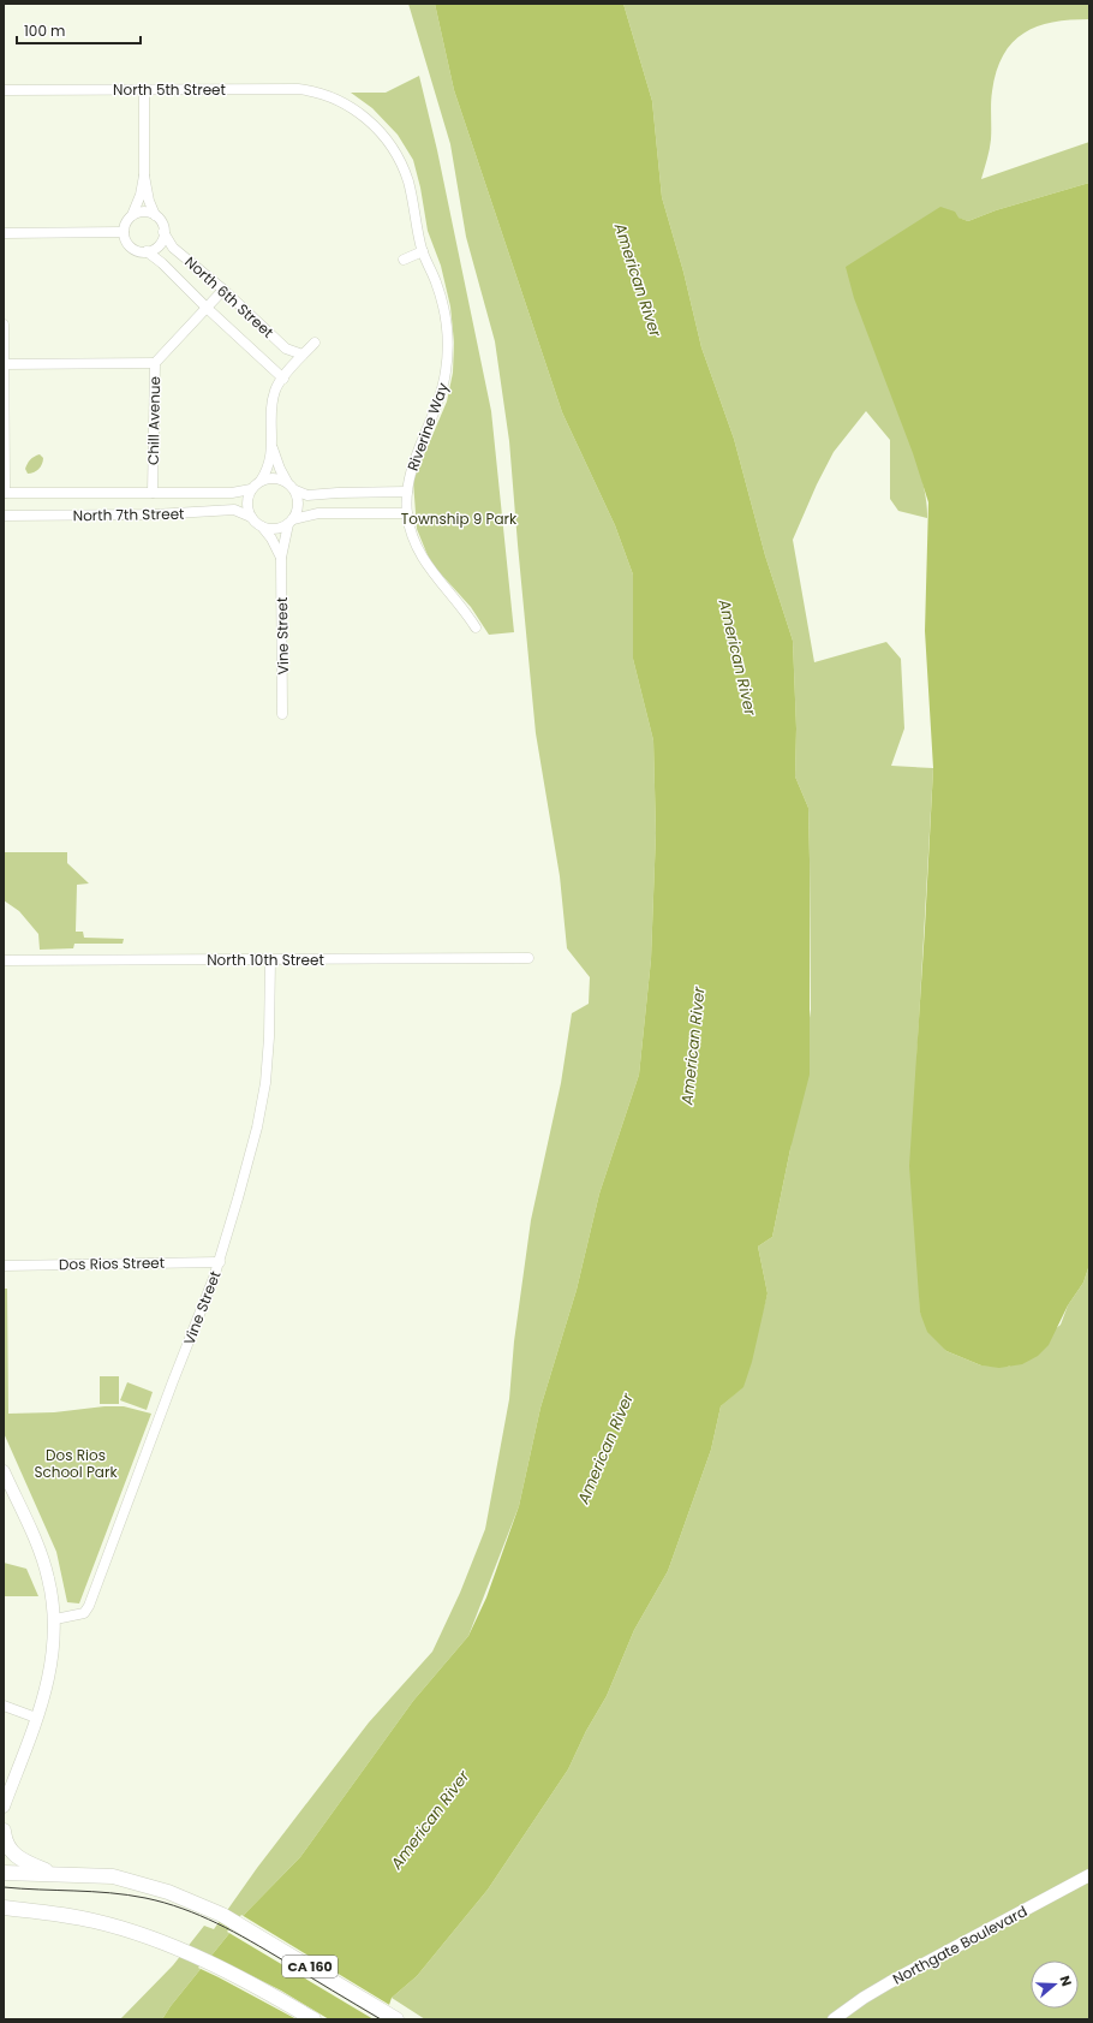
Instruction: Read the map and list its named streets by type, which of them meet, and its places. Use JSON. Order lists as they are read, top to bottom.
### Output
{
  "streets": {
    "highway": ["CA 160"],
    "main road": ["Northgate Boulevard"],
    "street": [
      "North 5th Street",
      "North 6th Street",
      "Chill Avenue",
      "Riverine Way",
      "North 7th Street",
      "Vine Street",
      "North 10th Street",
      "Dos Rios Street"
    ]
  },
  "crossings": [
    ["North 5th Street", "Riverine Way"],
    ["North 6th Street", "Chill Avenue"],
    ["Chill Avenue", "North 7th Street"],
    ["North 7th Street", "Vine Street"],
    ["Vine Street", "North 10th Street"],
    ["Vine Street", "Dos Rios Street"]
  ],
  "water": ["American River"],
  "parks": ["Township 9 Park", "Dos Rios School Park"],
  "scale_bar": "100 m",
  "north": "right"
}
